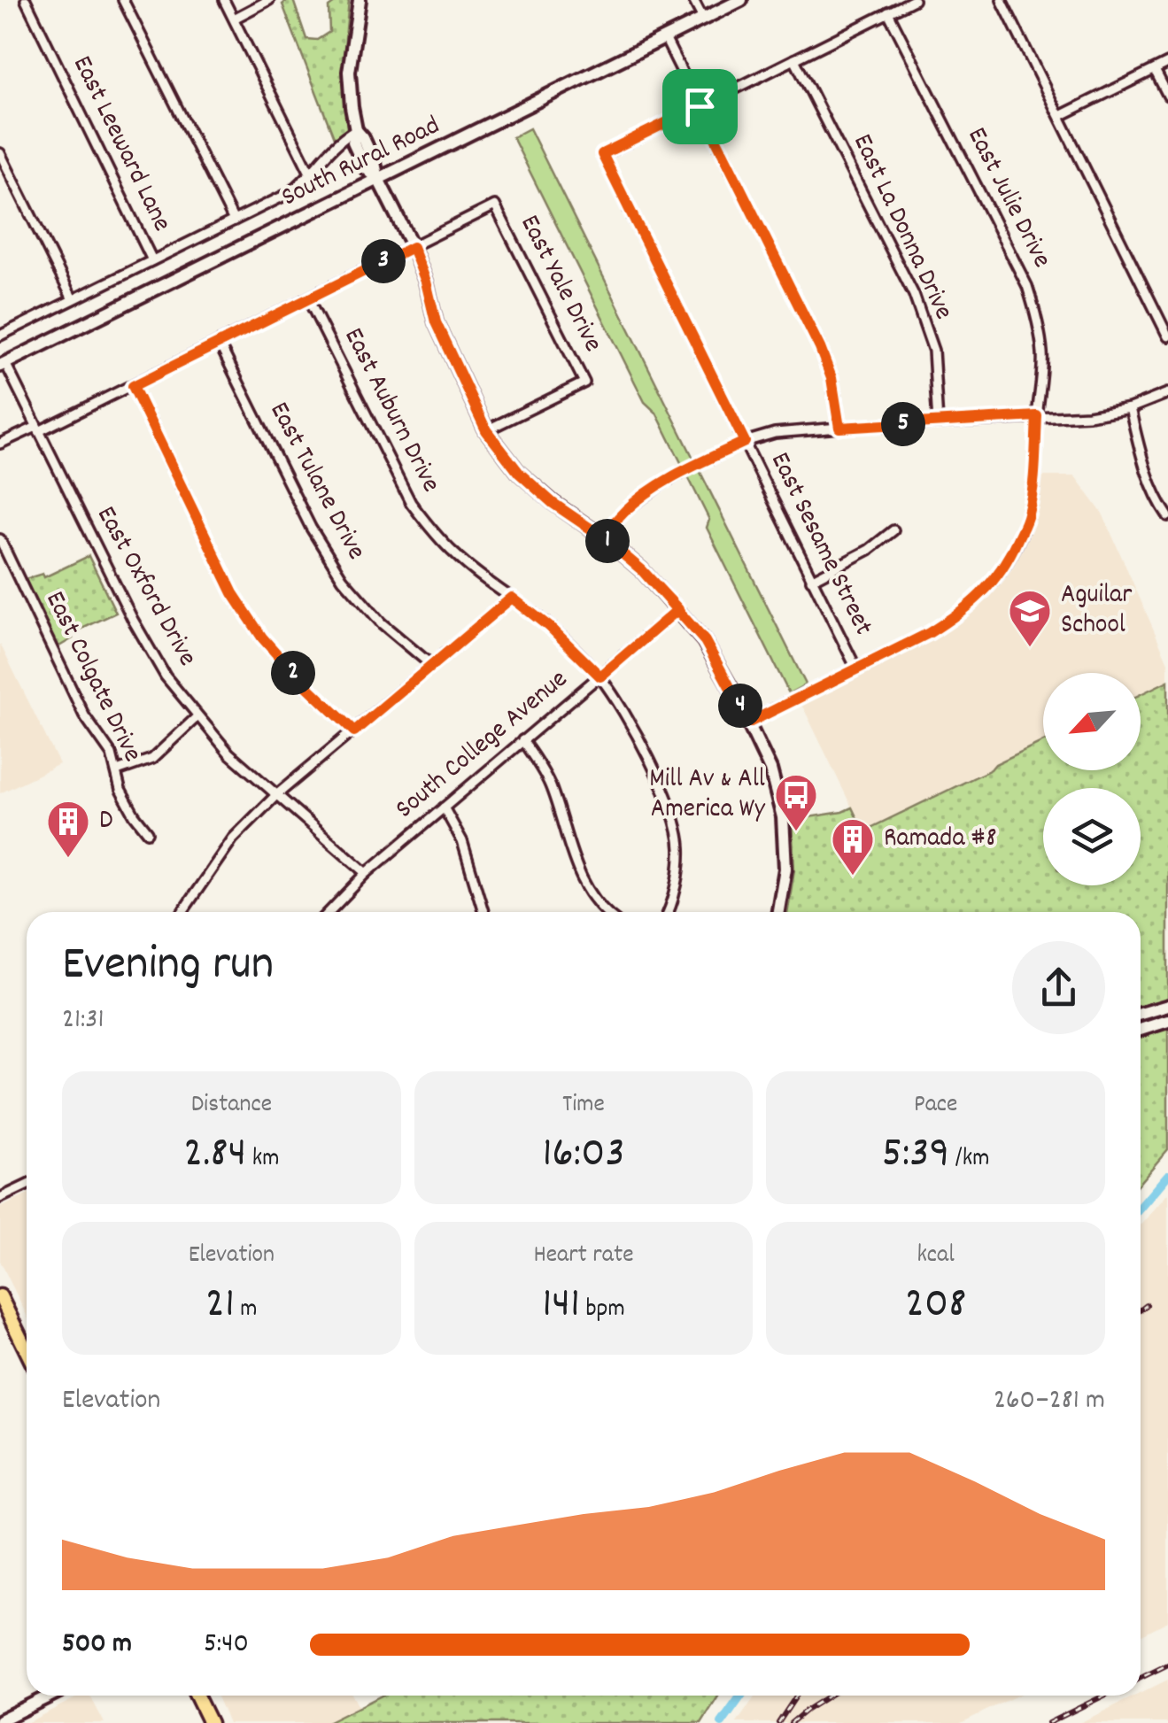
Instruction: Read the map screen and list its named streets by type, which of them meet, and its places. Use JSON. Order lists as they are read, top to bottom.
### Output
{
  "streets": {
    "street": [
      "East Leeward Lane",
      "South Rural Road",
      "East Julie Drive",
      "East La Donna Drive",
      "East Yale Drive",
      "East Auburn Drive",
      "East Tulane Drive",
      "East Sesame Street",
      "East Oxford Drive",
      "East Colgate Drive",
      "South College Avenue"
    ]
  },
  "crossings": [
    ["South Rural Road", "East Oxford Drive"],
    ["East Julie Drive", "East Sesame Street"],
    ["East Auburn Drive", "South College Avenue"],
    ["East Oxford Drive", "South College Avenue"]
  ],
  "places": {
    "school or university": ["Aguilar School"],
    "bus stop": ["Mill Av & All America Wy"],
    "building": ["D", "Ramada #8"]
  },
  "north": "bottom left",
  "page": {
    "pins": [
      "3",
      "5",
      "1",
      "2",
      "4"
    ],
    "heading": ["Evening run", "21:31"],
    "stats": [
      ["Distance", "2.84 km"],
      ["Time", "16:03"],
      ["Pace", "5:39 /km"],
      ["Elevation", "21 m"],
      ["Heart rate", "141 bpm"],
      ["kcal", "208"]
    ],
    "chart": ["Elevation", "260–281 m"],
    "list": [
      {
        "name": "500 m",
        "note": "5:40"
      }
    ]
  }
}
